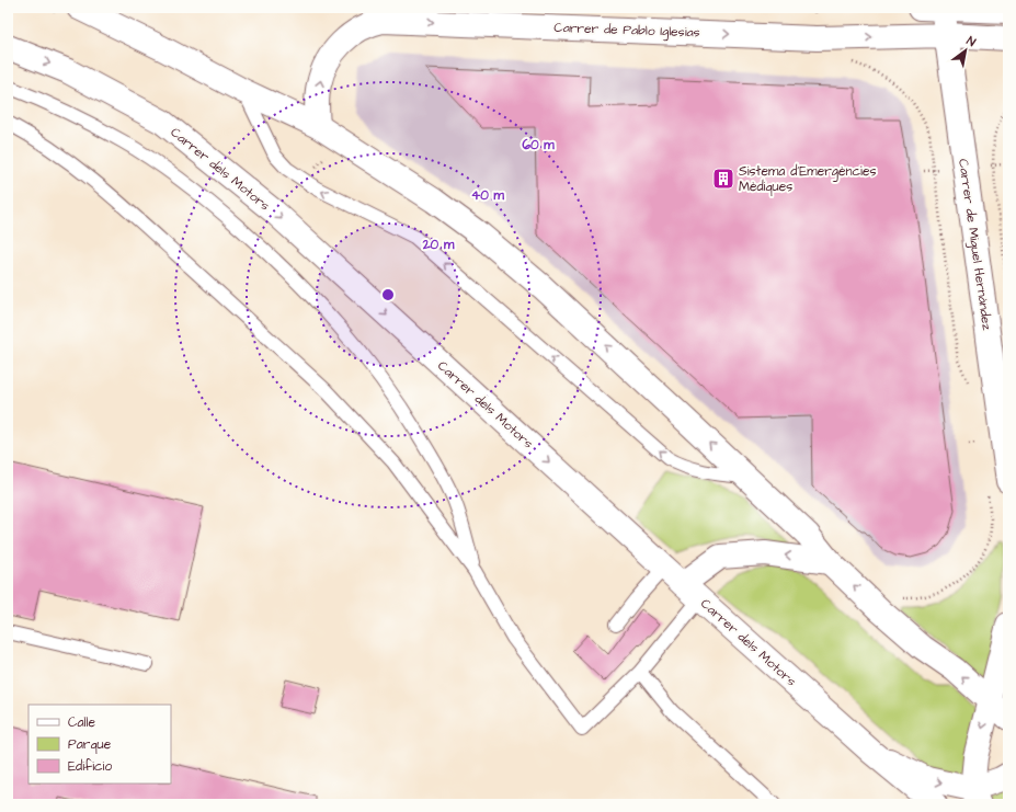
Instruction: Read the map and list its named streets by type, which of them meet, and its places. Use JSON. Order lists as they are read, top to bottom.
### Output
{
  "streets": {
    "street": ["Carrer de Pablo Iglesias", "Carrer dels Motors", "Carrer de Miguel Hernández"]
  },
  "crossings": [
    ["Carrer de Pablo Iglesias", "Carrer de Miguel Hernández"]
  ],
  "one_way": ["Carrer de Pablo Iglesias"],
  "places": {
    "building": ["Sistema d'Emergències Mèdiques"]
  },
  "legend": ["Calle", "Parque", "Edificio"],
  "north": "top right",
  "rings": ["60 m", "40 m", "20 m"]
}
